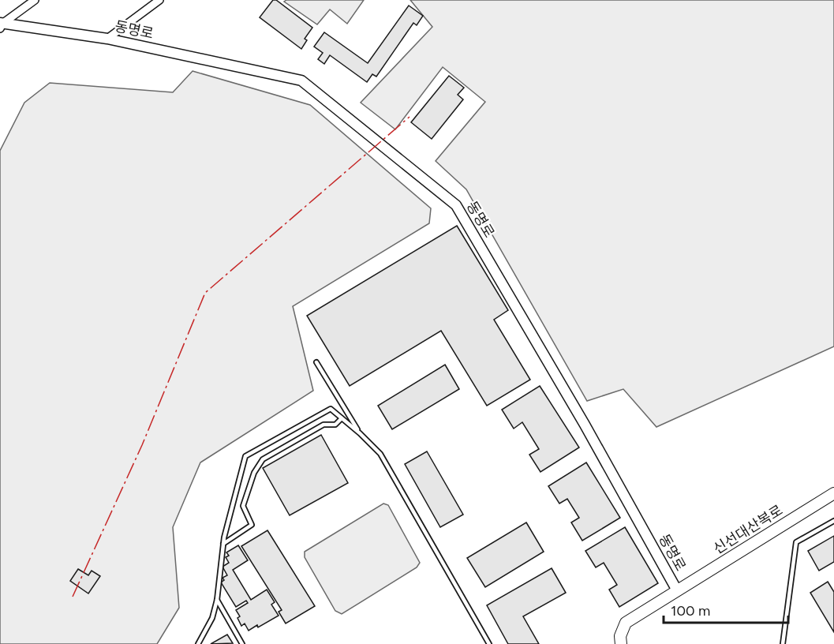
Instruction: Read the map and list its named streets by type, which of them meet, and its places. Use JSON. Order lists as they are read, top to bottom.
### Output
{
  "streets": {
    "main road": ["동명로", "신선대산복로"]
  },
  "crossings": [
    ["동명로", "신선대산복로"]
  ],
  "scale_bar": "100 m"
}
